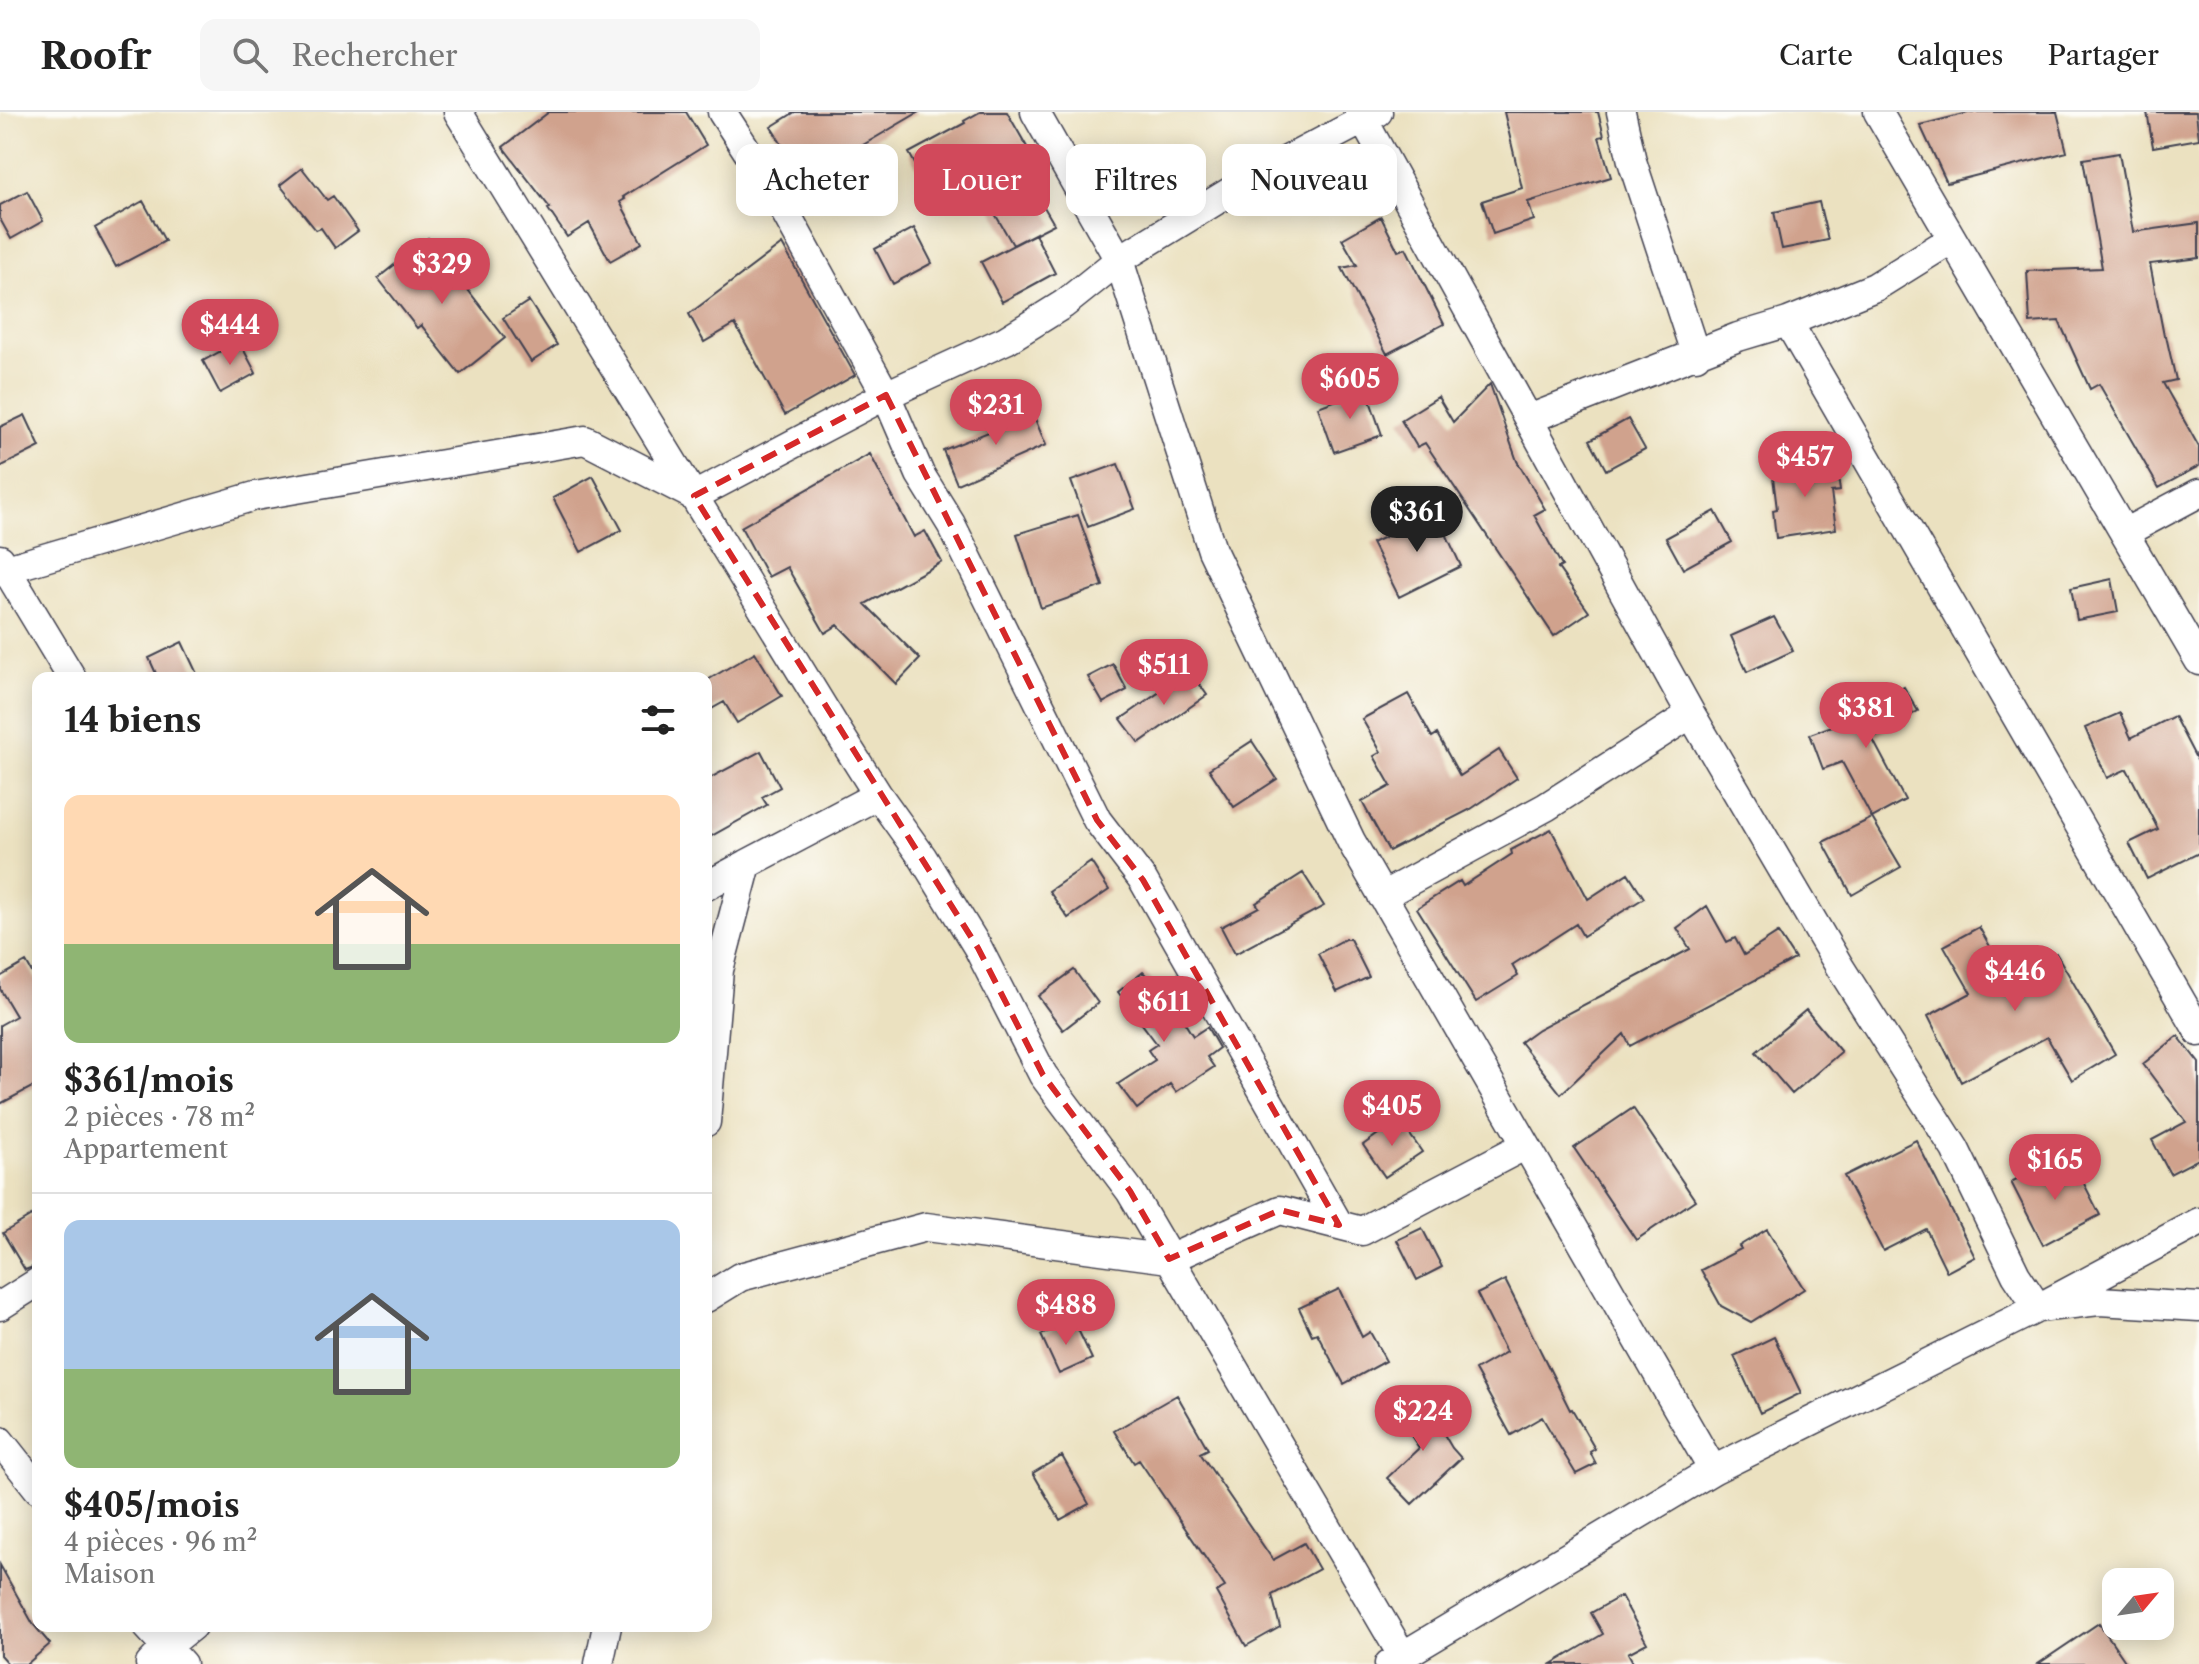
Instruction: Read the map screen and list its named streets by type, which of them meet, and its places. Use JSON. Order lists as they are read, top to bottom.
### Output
{
  "north": "top right",
  "page": {
    "header": "Roofr",
    "search": "Rechercher",
    "nav": ["Carte", "Calques", "Partager"],
    "chip": [
      "Acheter",
      "Louer",
      "Filtres",
      "Nouveau"
    ],
    "price": [
      "$329",
      "$444",
      "$605",
      "$231",
      "$457",
      "$361",
      "$511",
      "$381",
      "$446",
      "$611",
      "$405",
      "$165",
      "$488",
      "$224"
    ],
    "heading": "14 biens",
    "list": [
      {
        "name": "$361/mois",
        "note": "2 pièces · 78 m² · Appartement"
      },
      {
        "name": "$405/mois",
        "note": "4 pièces · 96 m² · Maison"
      }
    ]
  }
}
